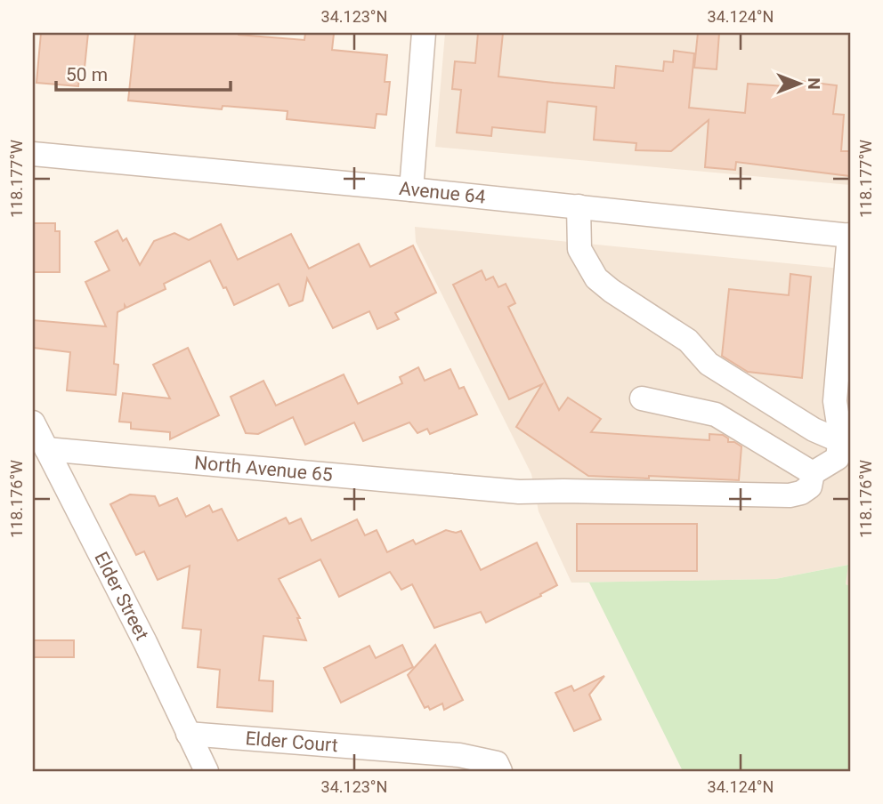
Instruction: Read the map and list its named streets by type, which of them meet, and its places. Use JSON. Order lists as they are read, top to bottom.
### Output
{
  "streets": {
    "street": [
      "Avenue 64",
      "North Avenue 65",
      "Elder Street",
      "Elder Court"
    ]
  },
  "crossings": [
    ["North Avenue 65", "Elder Street"],
    ["Elder Street", "Elder Court"]
  ],
  "scale_bar": "50 m",
  "north": "right",
  "coordinates": [
    "34.123°N",
    "34.124°N",
    "118.177°W",
    "118.176°W"
  ]
}
